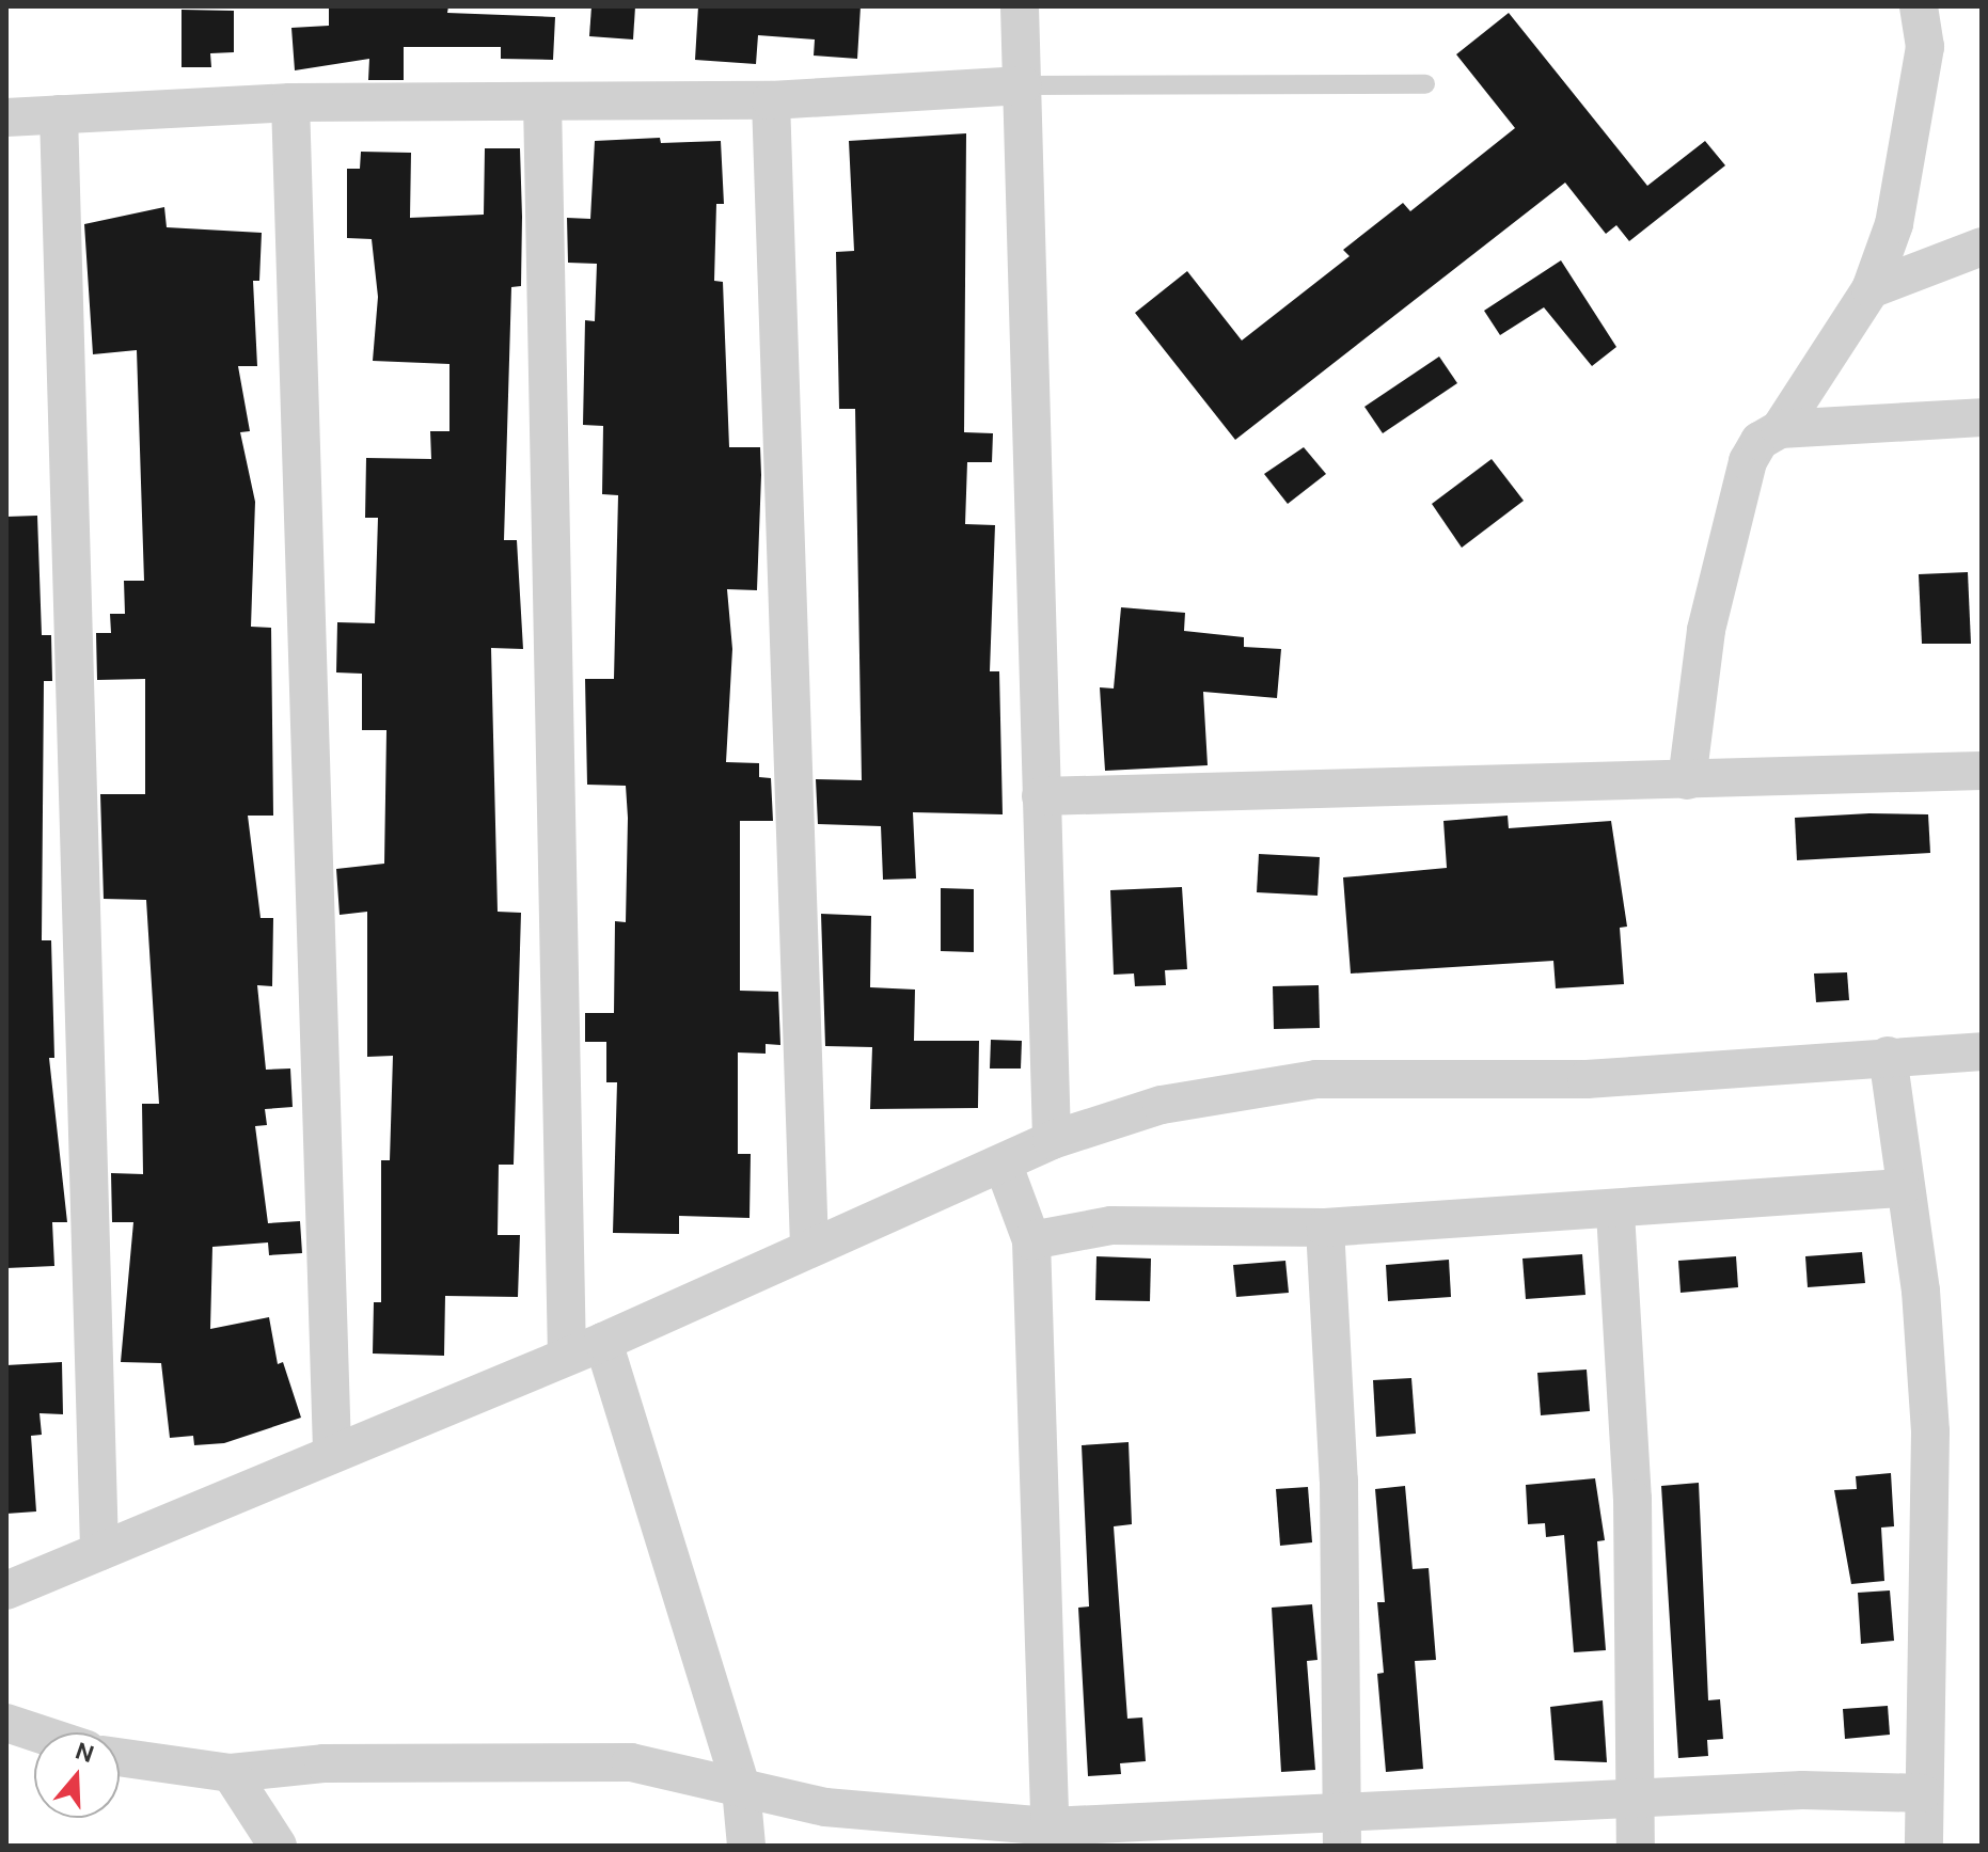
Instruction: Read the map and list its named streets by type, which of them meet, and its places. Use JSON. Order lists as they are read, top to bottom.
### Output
{
  "north": "top"
}
